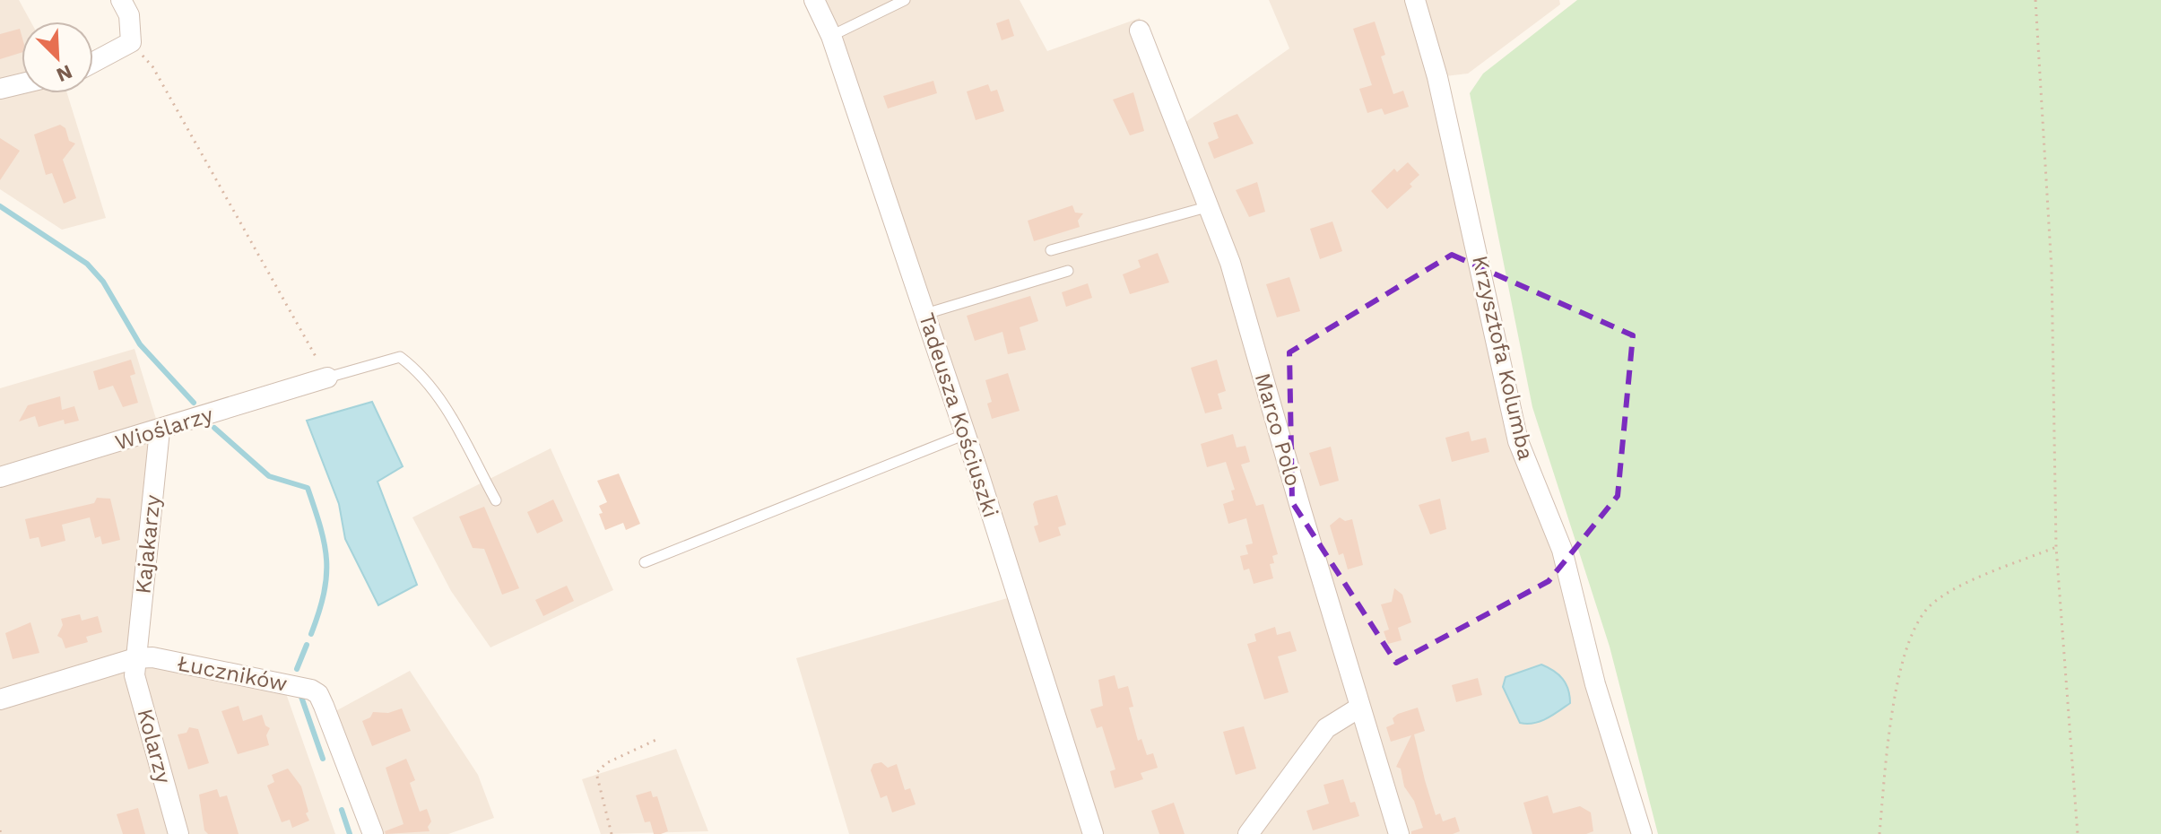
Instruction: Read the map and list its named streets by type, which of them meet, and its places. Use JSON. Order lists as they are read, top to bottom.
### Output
{
  "streets": {
    "street": [
      "Krzysztofa Kolumba",
      "Tadeusza Kościuszki",
      "Wioślarzy",
      "Marco Polo",
      "Kajakarzy",
      "Łuczników",
      "Kolarzy"
    ]
  },
  "crossings": [
    ["Wioślarzy", "Kajakarzy"],
    ["Kajakarzy", "Łuczników"],
    ["Kajakarzy", "Kolarzy"],
    ["Łuczników", "Kolarzy"]
  ],
  "north": "bottom right"
}
